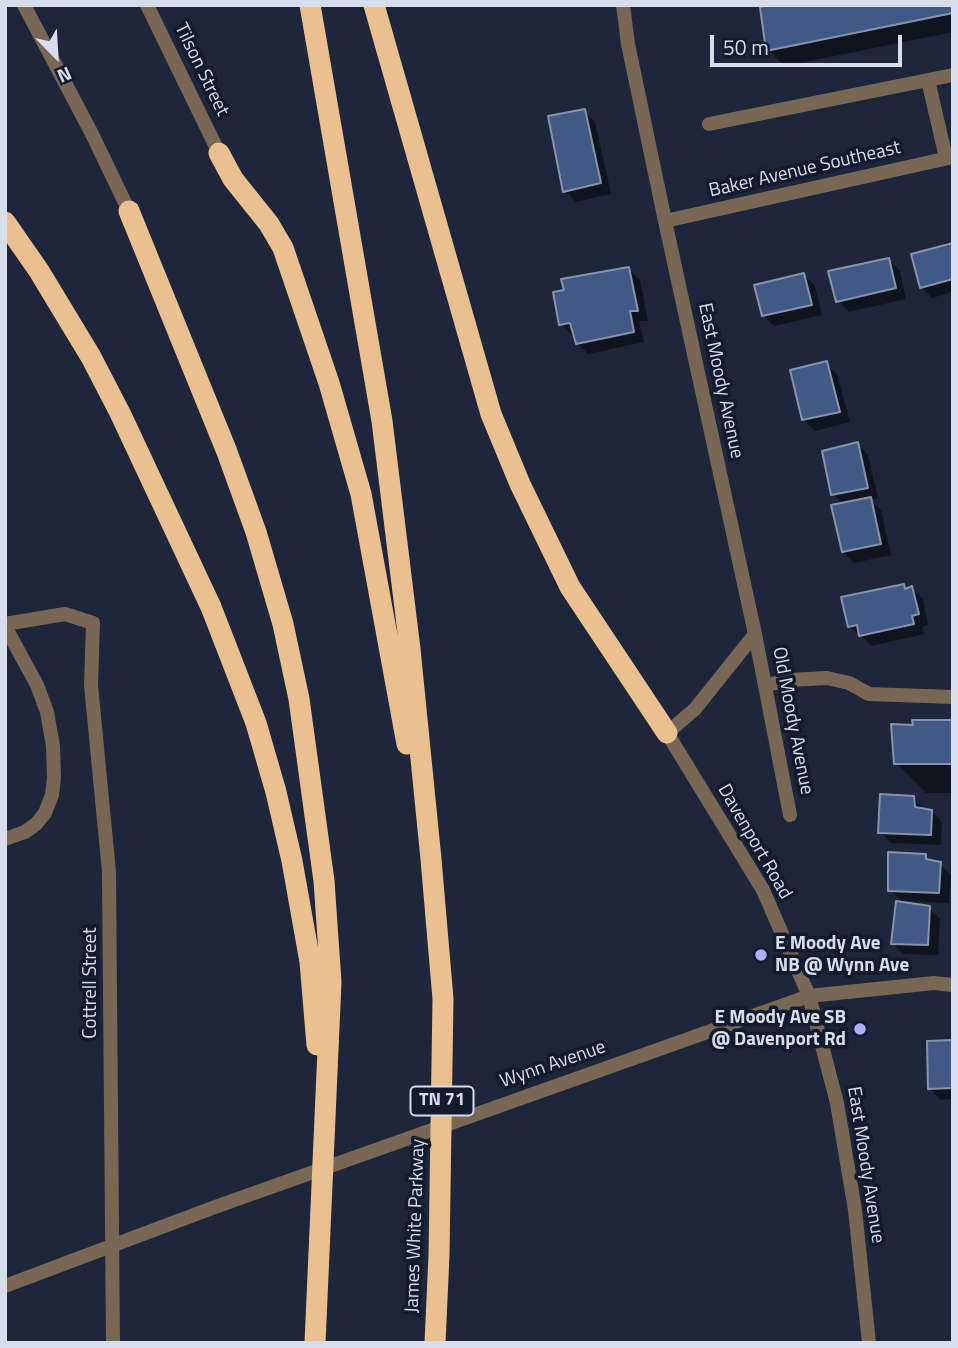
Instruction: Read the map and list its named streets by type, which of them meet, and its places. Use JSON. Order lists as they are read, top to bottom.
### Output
{
  "streets": {
    "highway": ["TN 71", "James White Parkway"],
    "street": [
      "Tilson Street",
      "Baker Avenue Southeast",
      "East Moody Avenue",
      "Old Moody Avenue",
      "Davenport Road",
      "Cottrell Street",
      "Wynn Avenue"
    ]
  },
  "crossings": [
    ["Baker Avenue Southeast", "East Moody Avenue"],
    ["East Moody Avenue", "Old Moody Avenue"],
    ["East Moody Avenue", "Davenport Road"],
    ["East Moody Avenue", "Wynn Avenue"],
    ["Davenport Road", "Wynn Avenue"],
    ["Cottrell Street", "Wynn Avenue"]
  ],
  "places": ["E Moody Ave NB @ Wynn Ave", "E Moody Ave SB @ Davenport Rd"],
  "scale_bar": "50 m",
  "north": "bottom right"
}
